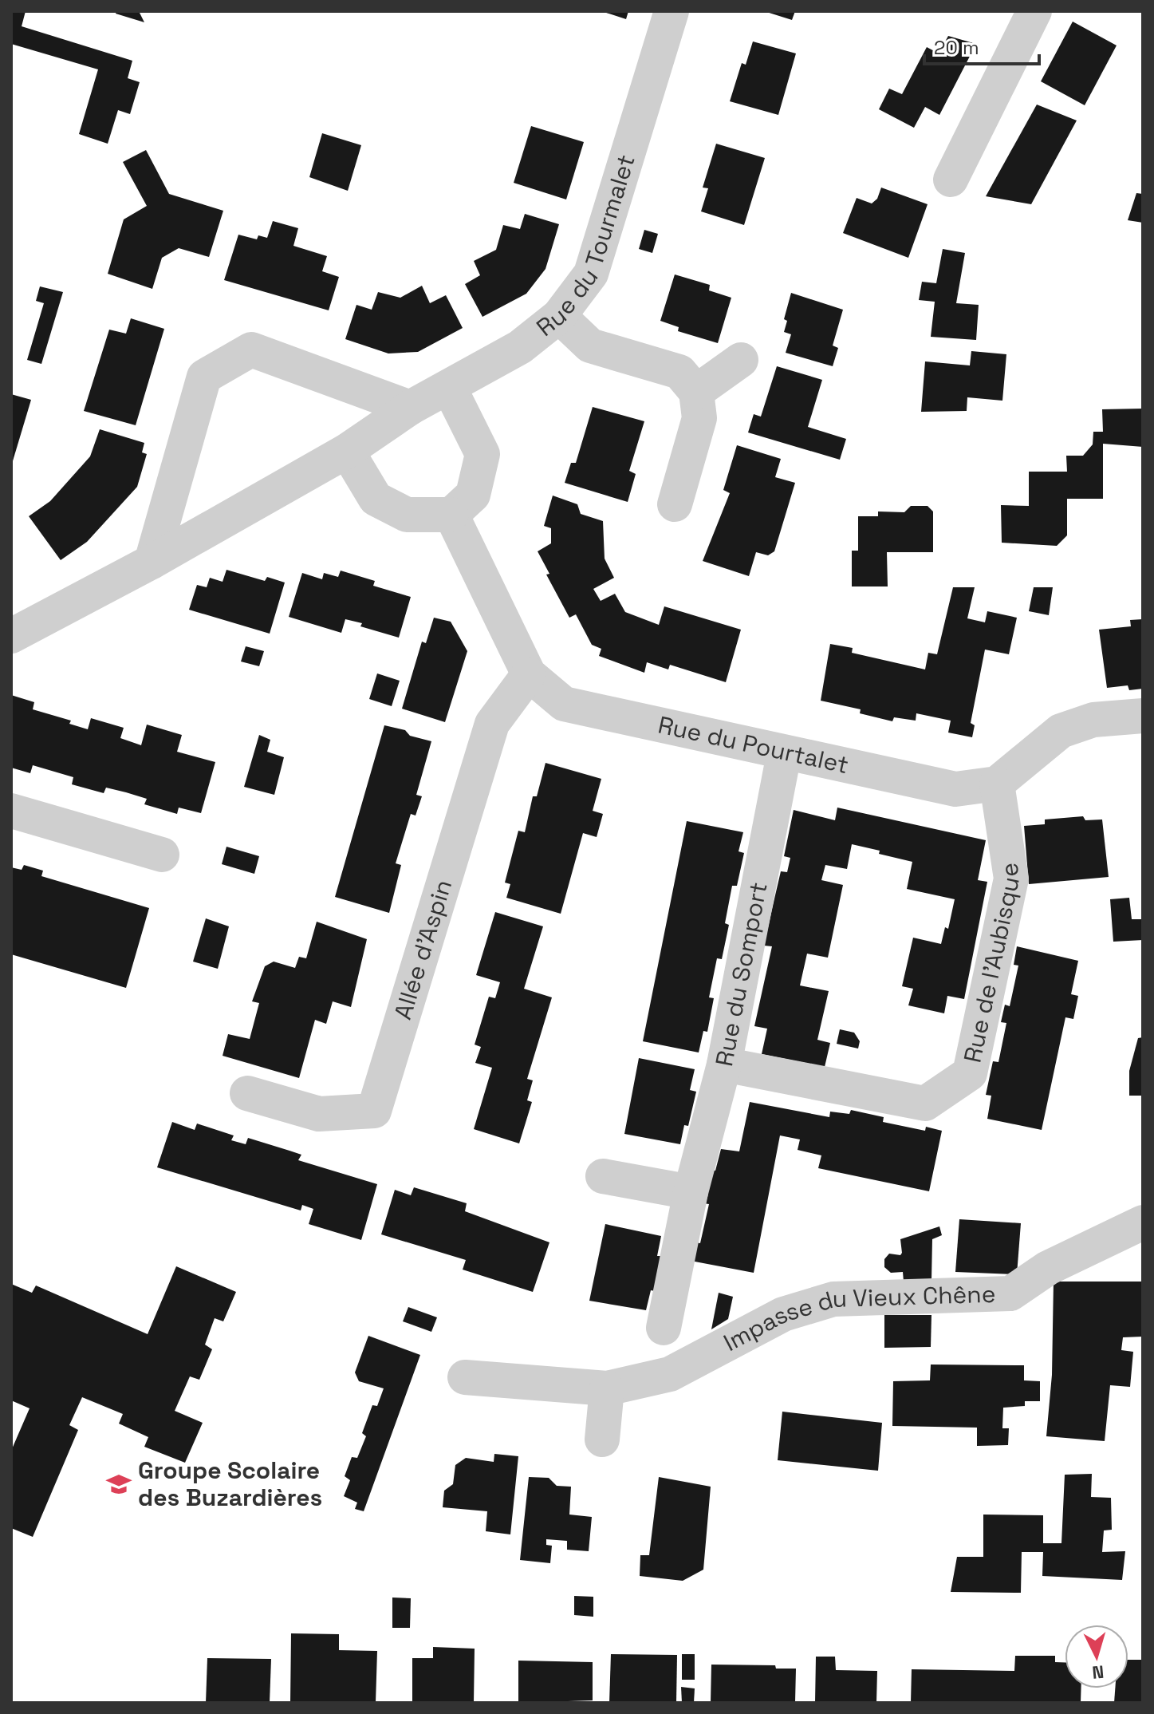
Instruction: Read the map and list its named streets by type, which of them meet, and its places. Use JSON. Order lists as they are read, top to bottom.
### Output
{
  "streets": {
    "street": [
      "Rue du Tourmalet",
      "Rue du Pourtalet",
      "Allée d'Aspin",
      "Rue de l'Aubisque",
      "Rue du Somport",
      "Impasse du Vieux Chêne"
    ]
  },
  "crossings": [
    ["Rue du Tourmalet", "Rue du Pourtalet"],
    ["Rue du Pourtalet", "Allée d'Aspin"],
    ["Rue du Pourtalet", "Rue de l'Aubisque"],
    ["Rue du Pourtalet", "Rue du Somport"],
    ["Rue de l'Aubisque", "Rue du Somport"]
  ],
  "places": {
    "school or university": ["Groupe Scolaire des Buzardières"]
  },
  "scale_bar": "20 m",
  "north": "bottom"
}
